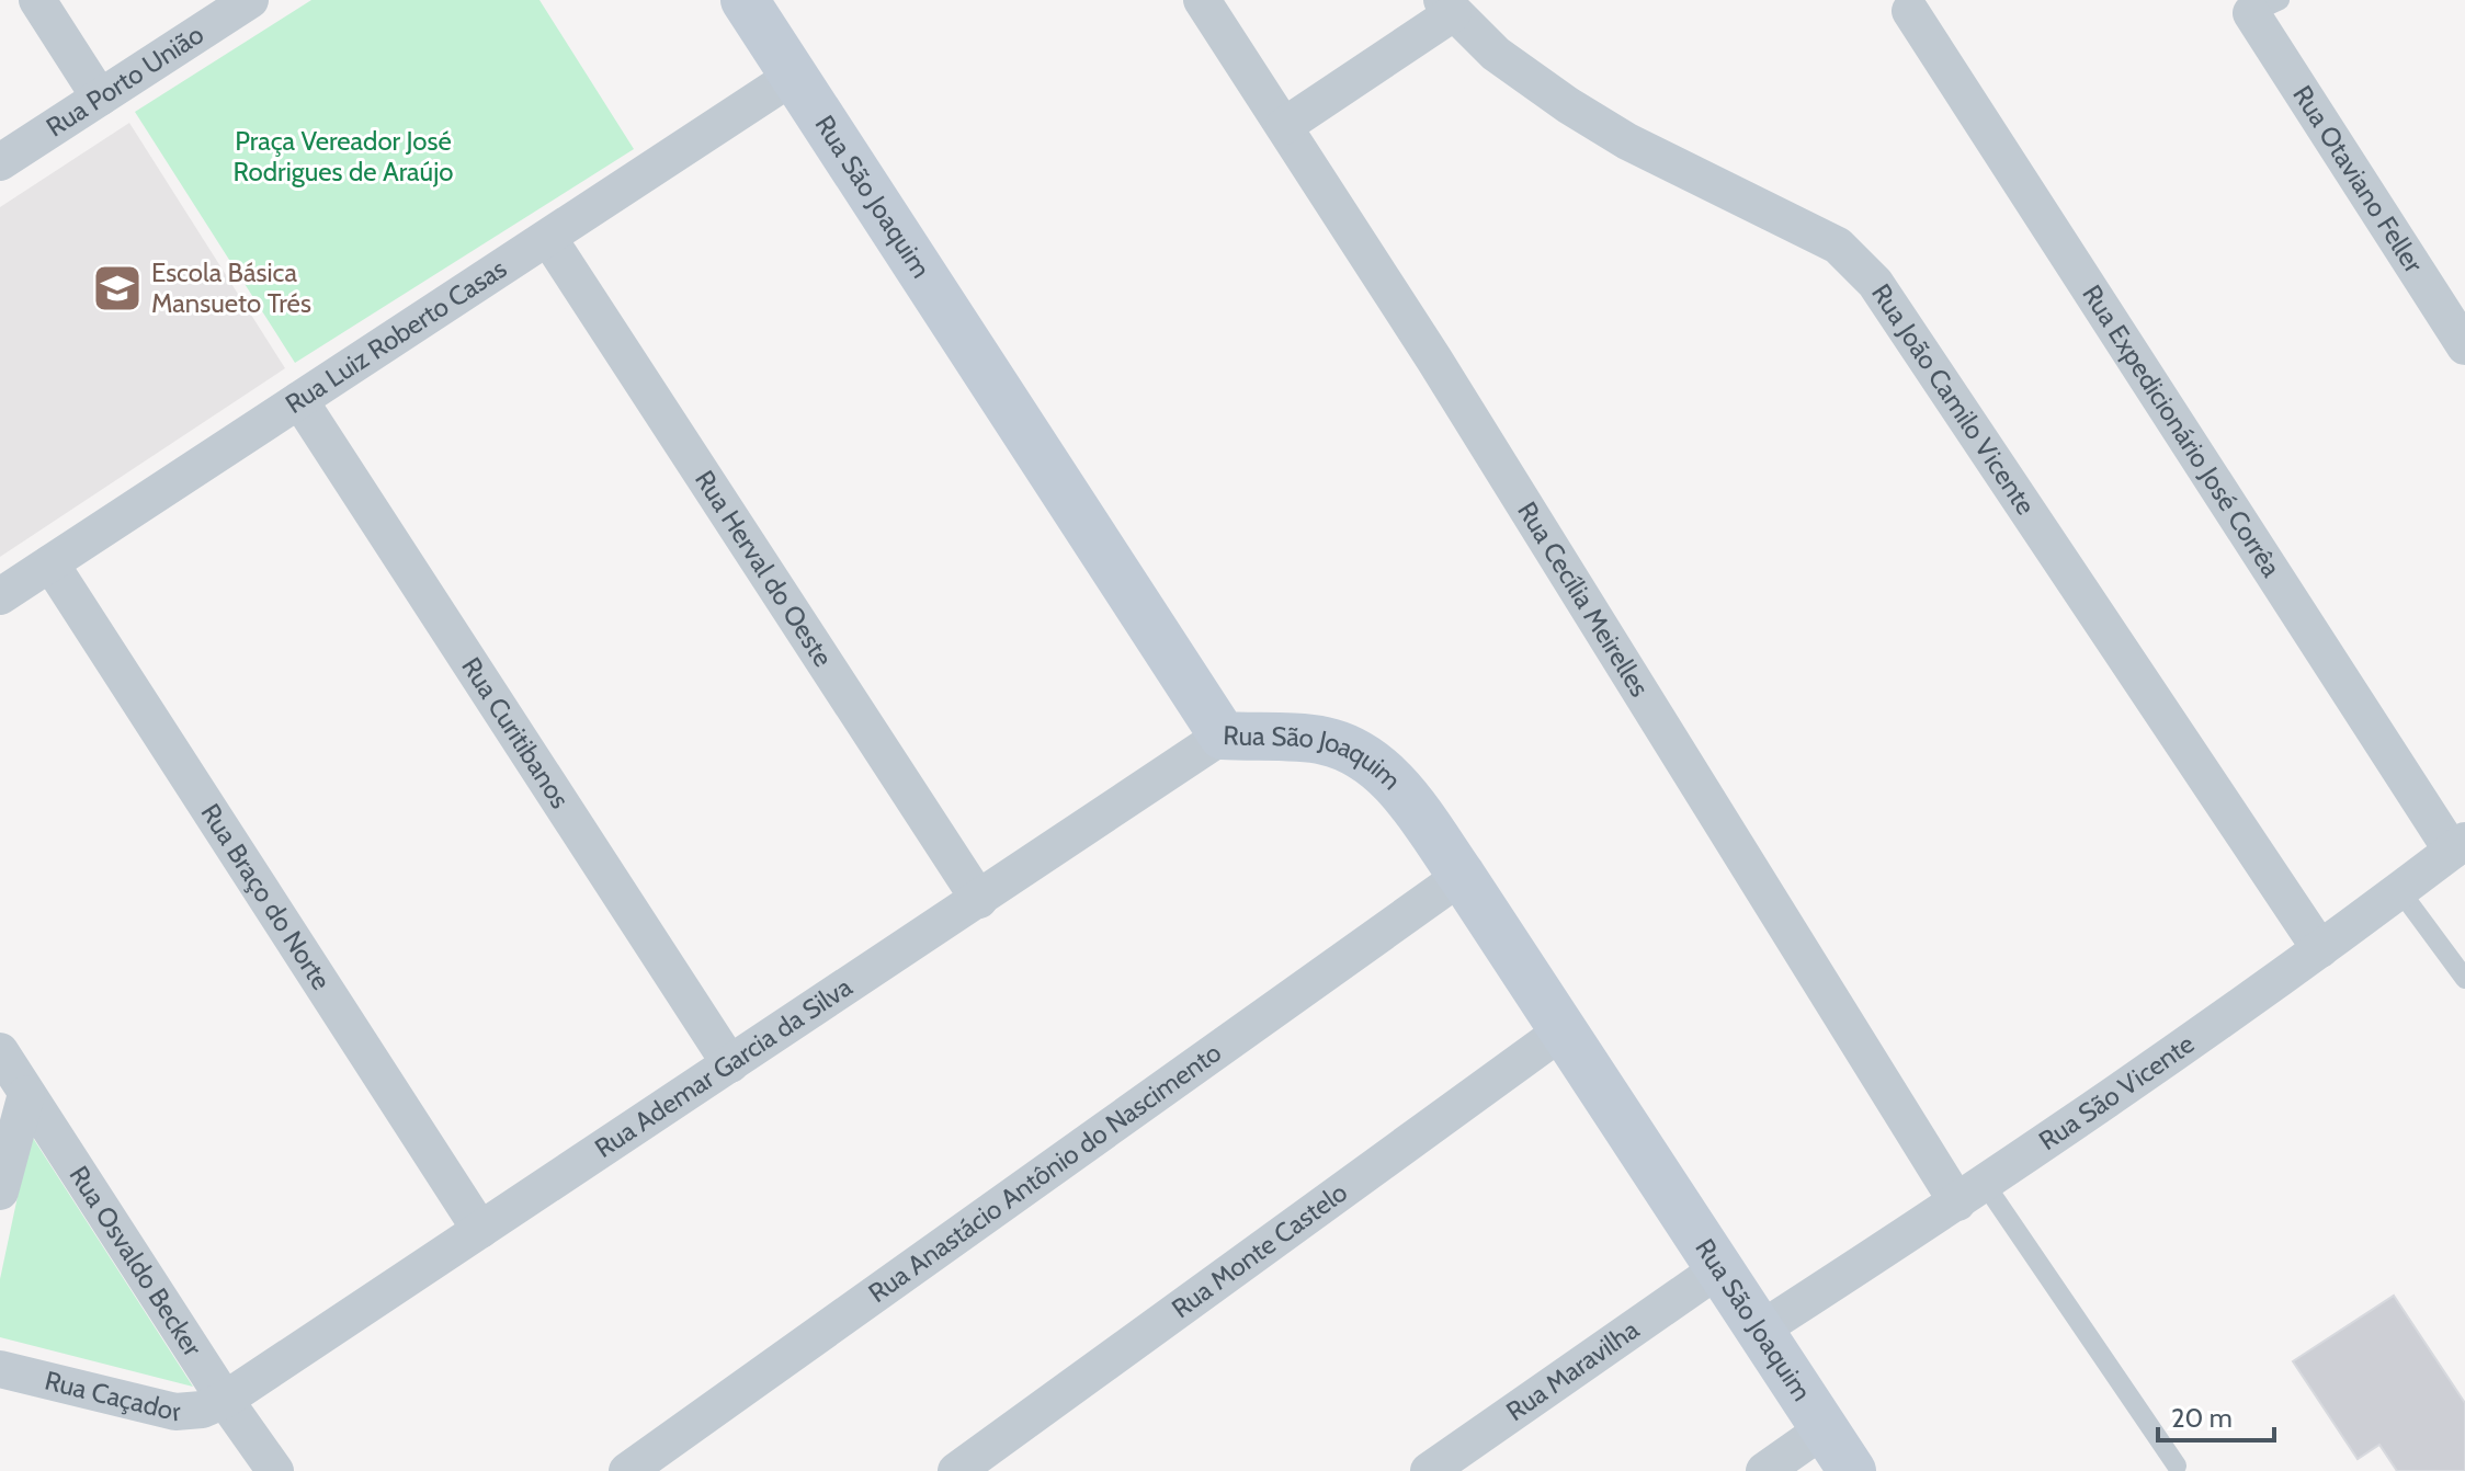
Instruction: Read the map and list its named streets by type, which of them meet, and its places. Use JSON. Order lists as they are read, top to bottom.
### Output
{
  "streets": {
    "street": [
      "Rua Porto União",
      "Rua Otaviano Feller",
      "Rua São Joaquim",
      "Rua Luiz Roberto Casas",
      "Rua João Camilo Vicente",
      "Rua Expedicionário José Corrêa",
      "Rua Herval do Oeste",
      "Rua Cecília Meirelles",
      "Rua Curitibanos",
      "Rua Braço do Norte",
      "Rua Ademar Garcia da Silva",
      "Rua São Vicente",
      "Rua Anastácio Antônio do Nascimento",
      "Rua Monte Castelo",
      "Rua Osvaldo Becker",
      "Rua Maravilha",
      "Rua Caçador"
    ]
  },
  "crossings": [
    ["Rua São Joaquim", "Rua Luiz Roberto Casas"],
    ["Rua São Joaquim", "Rua Ademar Garcia da Silva"],
    ["Rua São Joaquim", "Rua São Vicente"],
    ["Rua São Joaquim", "Rua Anastácio Antônio do Nascimento"],
    ["Rua São Joaquim", "Rua Monte Castelo"],
    ["Rua São Joaquim", "Rua Maravilha"],
    ["Rua Luiz Roberto Casas", "Rua Herval do Oeste"],
    ["Rua Luiz Roberto Casas", "Rua Curitibanos"],
    ["Rua Luiz Roberto Casas", "Rua Braço do Norte"],
    ["Rua João Camilo Vicente", "Rua São Vicente"],
    ["Rua Expedicionário José Corrêa", "Rua São Vicente"],
    ["Rua Herval do Oeste", "Rua Ademar Garcia da Silva"],
    ["Rua Cecília Meirelles", "Rua São Vicente"],
    ["Rua Curitibanos", "Rua Ademar Garcia da Silva"],
    ["Rua Braço do Norte", "Rua Ademar Garcia da Silva"],
    ["Rua Ademar Garcia da Silva", "Rua Osvaldo Becker"],
    ["Rua Ademar Garcia da Silva", "Rua Caçador"],
    ["Rua Osvaldo Becker", "Rua Caçador"]
  ],
  "parks": ["Praça Vereador José Rodrigues de Araújo"],
  "places": {
    "school or university": ["Escola Básica Mansueto Trés"]
  },
  "scale_bar": "20 m"
}
